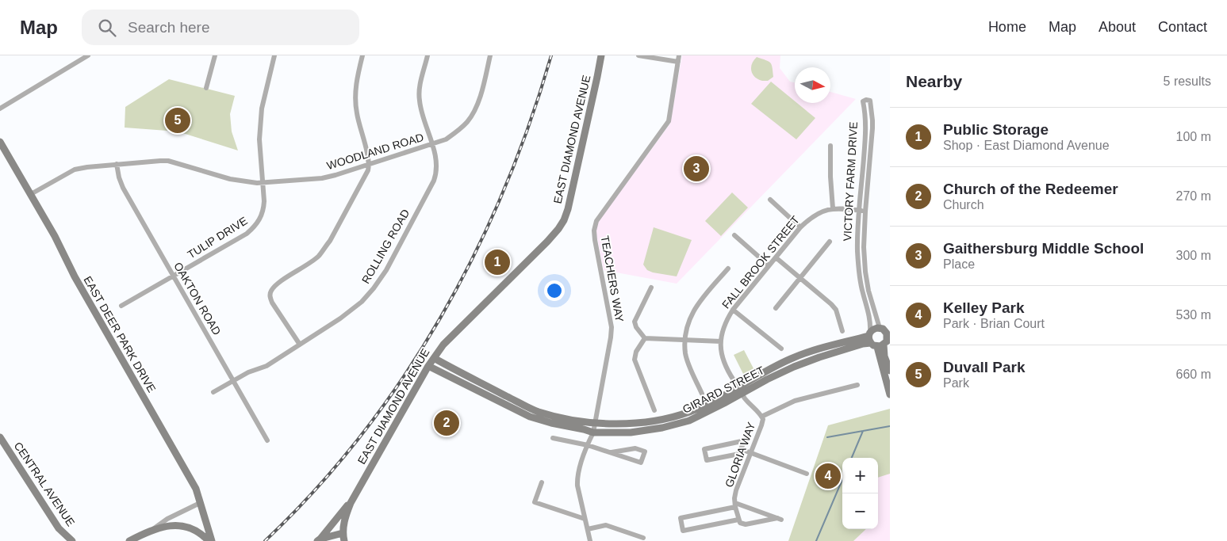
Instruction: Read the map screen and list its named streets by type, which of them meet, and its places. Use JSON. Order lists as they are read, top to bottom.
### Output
{
  "streets": {
    "street": [
      "EAST DIAMOND AVENUE",
      "WOODLAND ROAD",
      "VICTORY FARM DRIVE",
      "TULIP DRIVE",
      "ROLLING ROAD",
      "FALL BROOK STREET",
      "TEACHERS WAY",
      "OAKTON ROAD",
      "EAST DEER PARK DRIVE",
      "GIRARD STREET",
      "GLORIA WAY",
      "CENTRAL AVENUE"
    ]
  },
  "crossings": [
    ["EAST DIAMOND AVENUE", "GIRARD STREET"],
    ["WOODLAND ROAD", "TULIP DRIVE"],
    ["WOODLAND ROAD", "ROLLING ROAD"],
    ["WOODLAND ROAD", "OAKTON ROAD"],
    ["WOODLAND ROAD", "EAST DEER PARK DRIVE"],
    ["VICTORY FARM DRIVE", "FALL BROOK STREET"],
    ["VICTORY FARM DRIVE", "GIRARD STREET"],
    ["TULIP DRIVE", "OAKTON ROAD"],
    ["ROLLING ROAD", "OAKTON ROAD"],
    ["FALL BROOK STREET", "GIRARD STREET"],
    ["FALL BROOK STREET", "GLORIA WAY"],
    ["TEACHERS WAY", "GIRARD STREET"],
    ["GIRARD STREET", "GLORIA WAY"]
  ],
  "north": "right",
  "page": {
    "header": "Map",
    "search": "Search here",
    "nav": [
      "Home",
      "Map",
      "About",
      "Contact"
    ],
    "heading": ["Nearby", "5 results"],
    "pins": [
      "5",
      "3",
      "1",
      "2",
      "4"
    ],
    "list": [
      {
        "mark": "1",
        "name": "Public Storage",
        "note": "Shop · East Diamond Avenue",
        "value": "100 m"
      },
      {
        "mark": "2",
        "name": "Church of the Redeemer",
        "note": "Church",
        "value": "270 m"
      },
      {
        "mark": "3",
        "name": "Gaithersburg Middle School",
        "note": "Place",
        "value": "300 m"
      },
      {
        "mark": "4",
        "name": "Kelley Park",
        "note": "Park · Brian Court",
        "value": "530 m"
      },
      {
        "mark": "5",
        "name": "Duvall Park",
        "note": "Park",
        "value": "660 m"
      }
    ],
    "map_buttons": ["+", "−"]
  }
}
